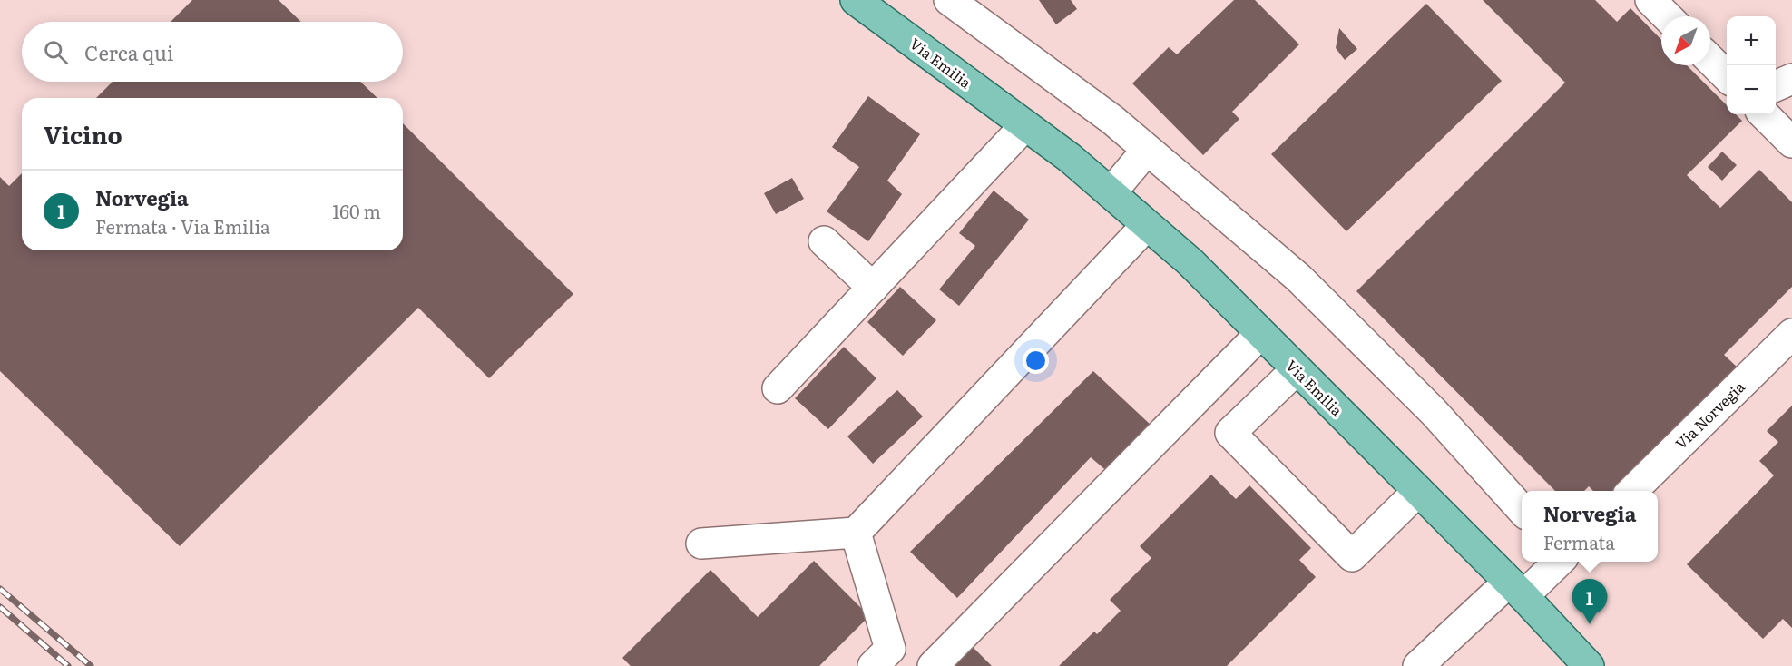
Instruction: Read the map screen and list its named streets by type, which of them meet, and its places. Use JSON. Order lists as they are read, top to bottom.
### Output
{
  "streets": {
    "main road": ["Via Emilia"],
    "street": ["Via Norvegia"]
  },
  "north": "bottom left",
  "page": {
    "map_buttons": ["+", "−"],
    "search": "Cerca qui",
    "heading": "Vicino",
    "list": [
      {
        "mark": "1",
        "name": "Norvegia",
        "note": "Fermata · Via Emilia",
        "value": "160 m"
      }
    ],
    "popup": ["Norvegia", "Fermata"],
    "pins": "1"
  }
}
